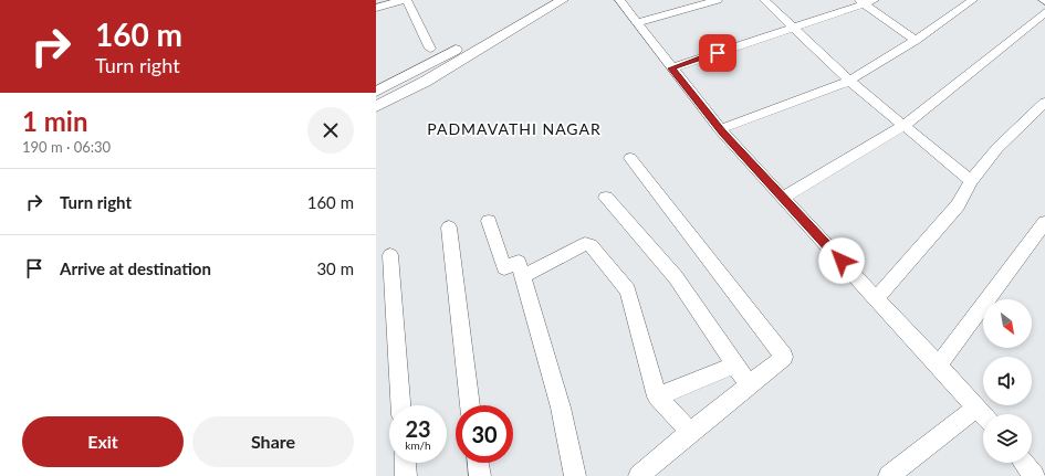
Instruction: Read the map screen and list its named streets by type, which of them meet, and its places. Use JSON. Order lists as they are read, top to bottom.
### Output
{
  "districts": ["PADMAVATHI NAGAR"],
  "north": "bottom right",
  "page": {
    "turn": ["160 m", "Turn right"],
    "heading": ["1 min", "190 m · 06:30"],
    "list": [
      {
        "name": "Turn right",
        "value": "160 m"
      },
      {
        "name": "Arrive at destination",
        "value": "30 m"
      }
    ],
    "speed": "23 km/h",
    "limit": "30",
    "buttons": ["Exit", "Share"]
  }
}
